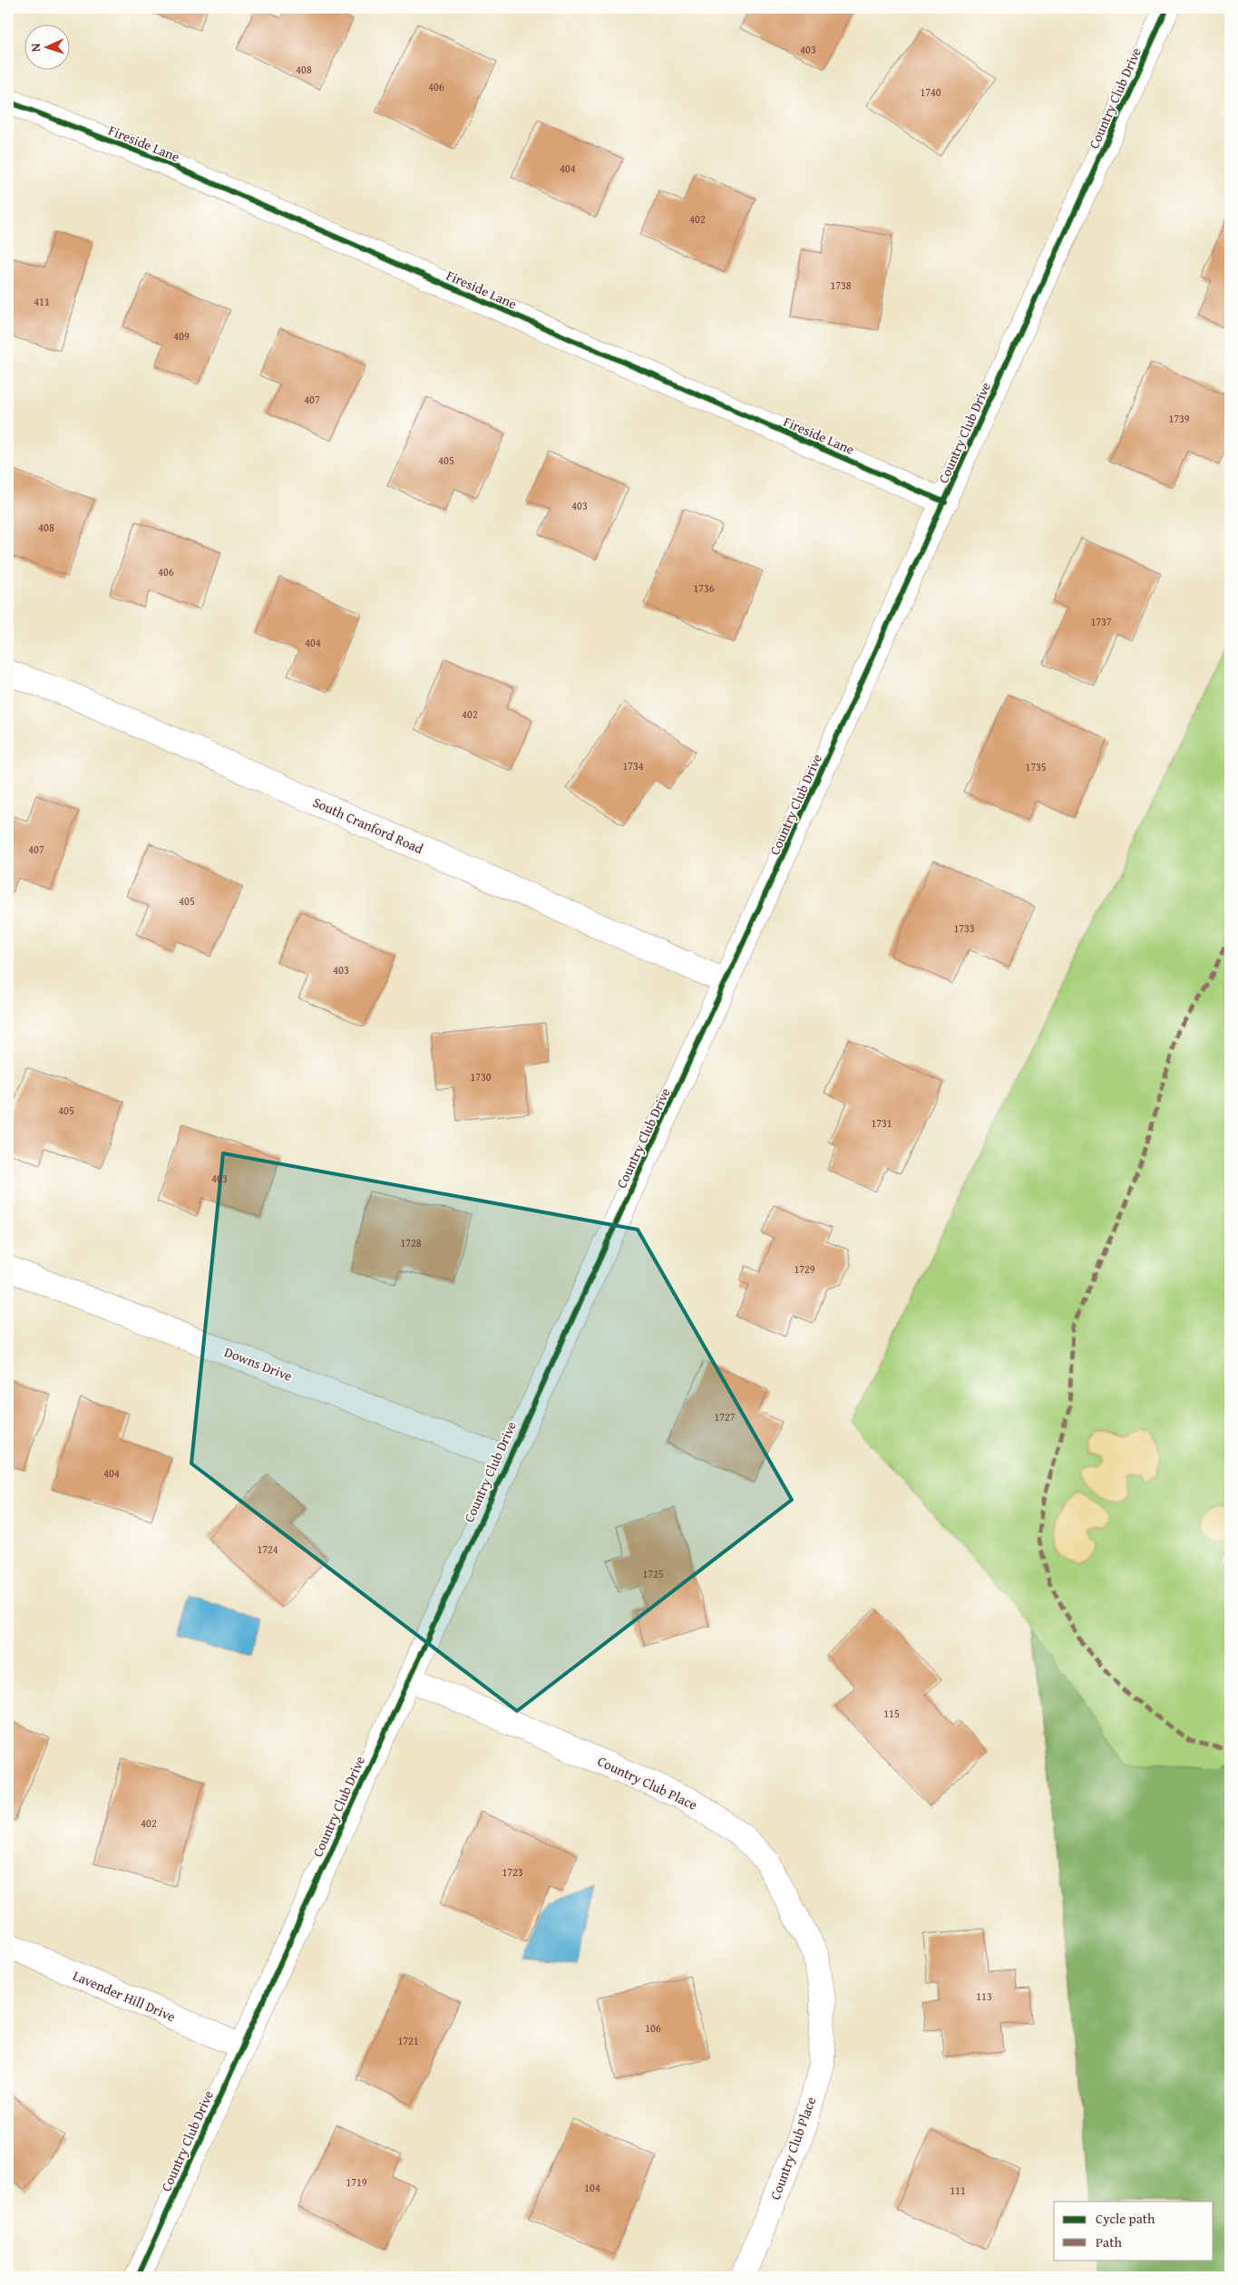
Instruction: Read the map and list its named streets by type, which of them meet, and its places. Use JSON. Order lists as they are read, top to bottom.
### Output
{
  "streets": {
    "street": [
      "Country Club Drive",
      "Fireside Lane",
      "South Cranford Road",
      "Downs Drive",
      "Country Club Place",
      "Lavender Hill Drive"
    ]
  },
  "crossings": [
    ["Country Club Drive", "Fireside Lane"],
    ["Country Club Drive", "South Cranford Road"],
    ["Country Club Drive", "Downs Drive"],
    ["Country Club Drive", "Country Club Place"],
    ["Country Club Drive", "Lavender Hill Drive"]
  ],
  "house_numbers": [
    "403",
    "408",
    "406",
    "1740",
    "404",
    "402",
    "1738",
    "411",
    "409",
    "407",
    "1739",
    "405",
    "403",
    "408",
    "406",
    "1736",
    "1737",
    "404",
    "402",
    "1734",
    "1735",
    "407",
    "405",
    "1733",
    "403",
    "1730",
    "405",
    "1731",
    "403",
    "1728",
    "1729",
    "1727",
    "404",
    "1724",
    "1725",
    "115",
    "402",
    "1723",
    "113",
    "106",
    "1721",
    "1719",
    "104",
    "111"
  ],
  "legend": ["Cycle path", "Path"],
  "north": "left"
}
